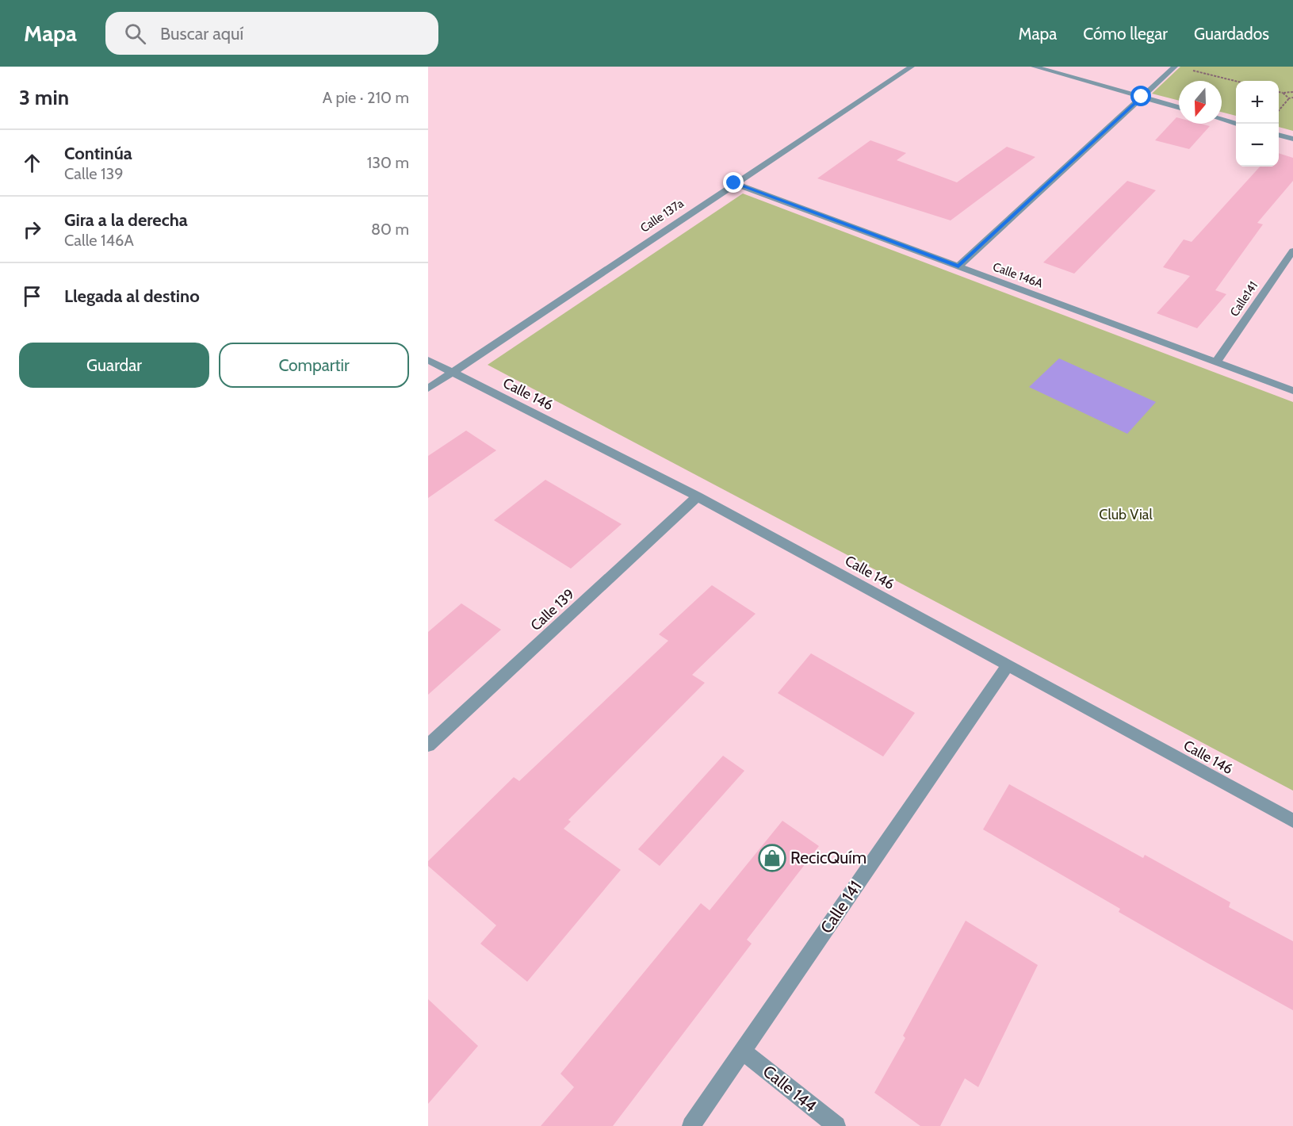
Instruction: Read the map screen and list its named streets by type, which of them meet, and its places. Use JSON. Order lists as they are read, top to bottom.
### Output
{
  "streets": {
    "street": [
      "Calle 137a",
      "Calle 146A",
      "Calle141",
      "Calle 146",
      "Calle 139",
      "Calle 141",
      "Calle 144"
    ]
  },
  "crossings": [
    ["Calle 137a", "Calle 146A"],
    ["Calle 137a", "Calle 146"],
    ["Calle 146A", "Calle141"],
    ["Calle 146", "Calle 139"],
    ["Calle 146", "Calle 141"],
    ["Calle 141", "Calle 144"]
  ],
  "parks": ["Club Vial"],
  "places": {
    "shop": ["RecicQuím"]
  },
  "north": "bottom",
  "page": {
    "header": "Mapa",
    "search": "Buscar aquí",
    "nav": ["Mapa", "Cómo llegar", "Guardados"],
    "heading": ["3 min", "A pie · 210 m"],
    "map_buttons": ["+", "−"],
    "list": [
      ["Continúa", "Calle 139", "130 m"],
      ["Gira a la derecha", "Calle 146A", "80 m"],
      "Llegada al destino"
    ],
    "buttons": ["Guardar", "Compartir"]
  }
}
